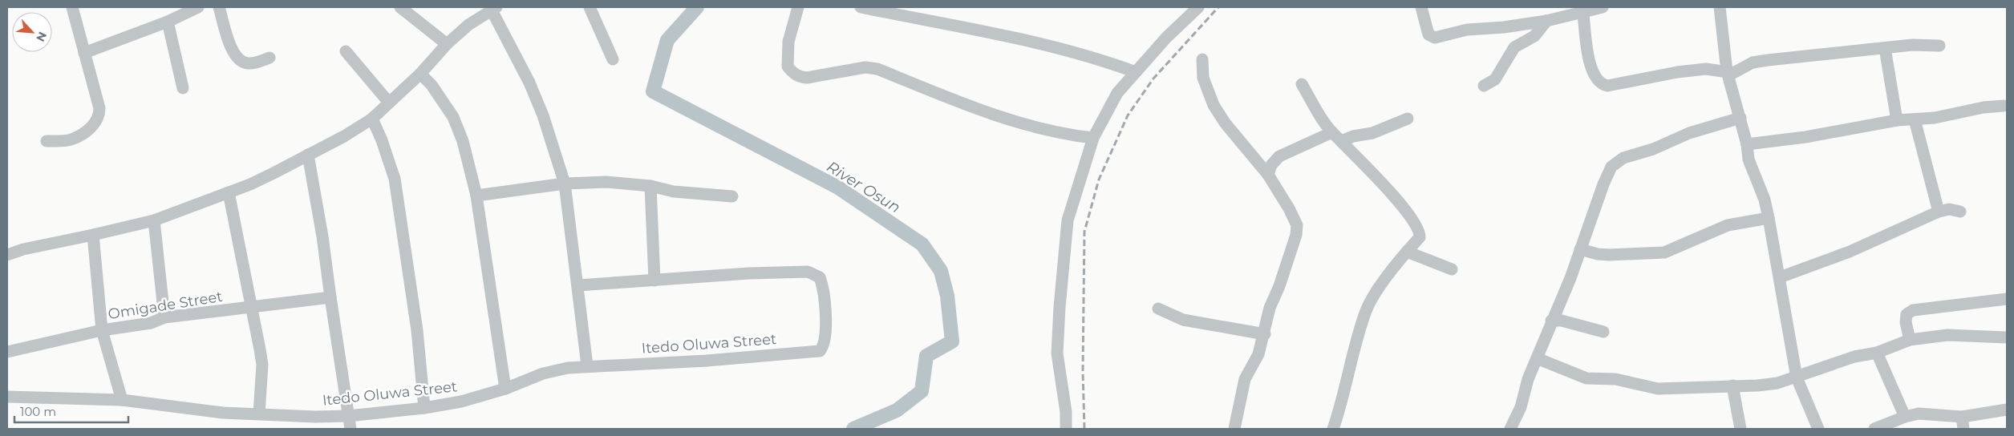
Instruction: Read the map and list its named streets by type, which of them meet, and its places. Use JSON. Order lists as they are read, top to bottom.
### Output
{
  "streets": {
    "street": ["Omigade Street", "Itedo Oluwa Street"]
  },
  "water": ["River Osun"],
  "scale_bar": "100 m",
  "north": "bottom right"
}
